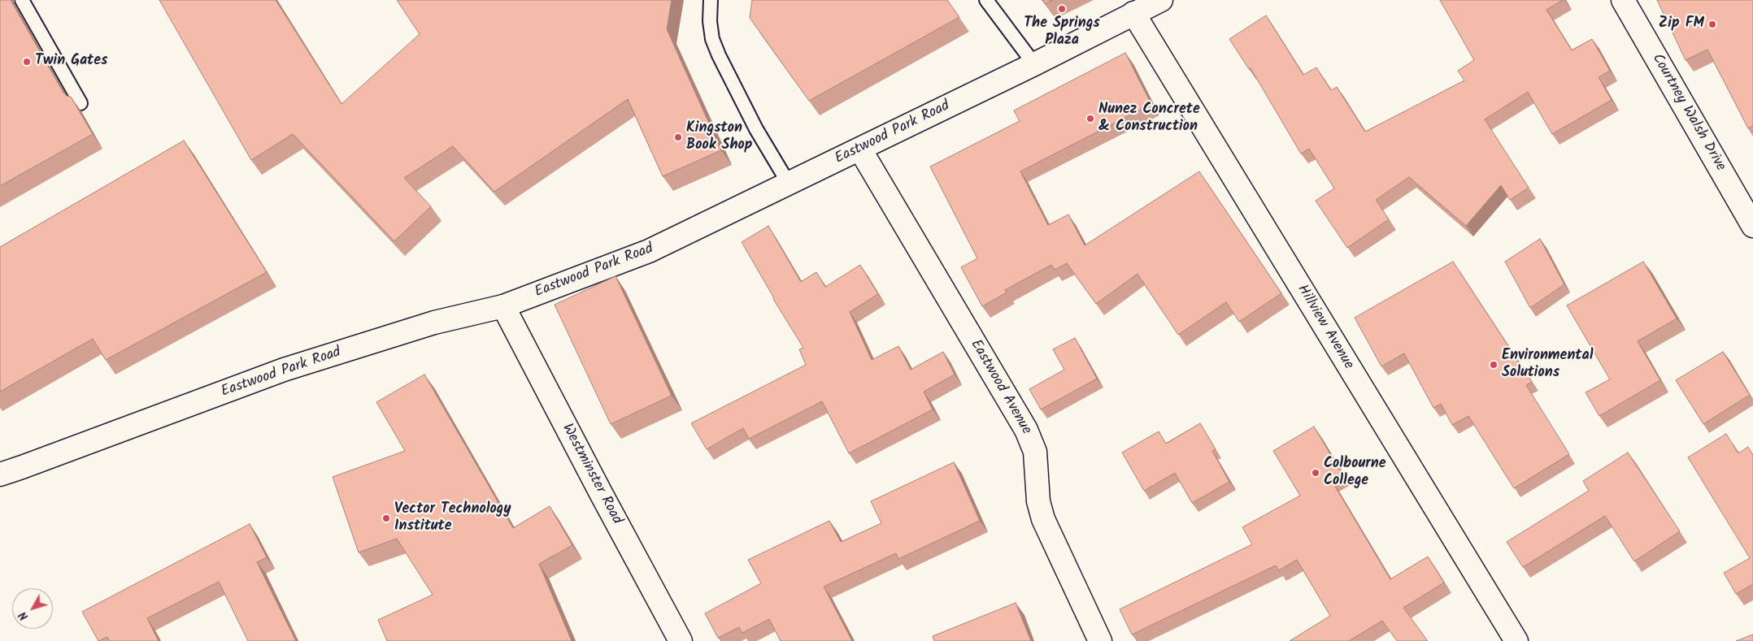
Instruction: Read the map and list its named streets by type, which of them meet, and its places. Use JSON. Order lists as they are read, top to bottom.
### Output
{
  "streets": {
    "street": [
      "Courtney Walsh Drive",
      "Eastwood Park Road",
      "Hillview Avenue",
      "Eastwood Avenue",
      "Westminster Road"
    ]
  },
  "crossings": [
    ["Eastwood Park Road", "Hillview Avenue"],
    ["Eastwood Park Road", "Eastwood Avenue"],
    ["Eastwood Park Road", "Westminster Road"]
  ],
  "places": [
    "The Springs Plaza",
    "Zip FM",
    "Twin Gates",
    "Nunez Concrete & Construction",
    "Kingston Book Shop",
    "Environmental Solutions",
    "Colbourne College",
    "Vector Technology Institute"
  ],
  "north": "bottom left"
}
